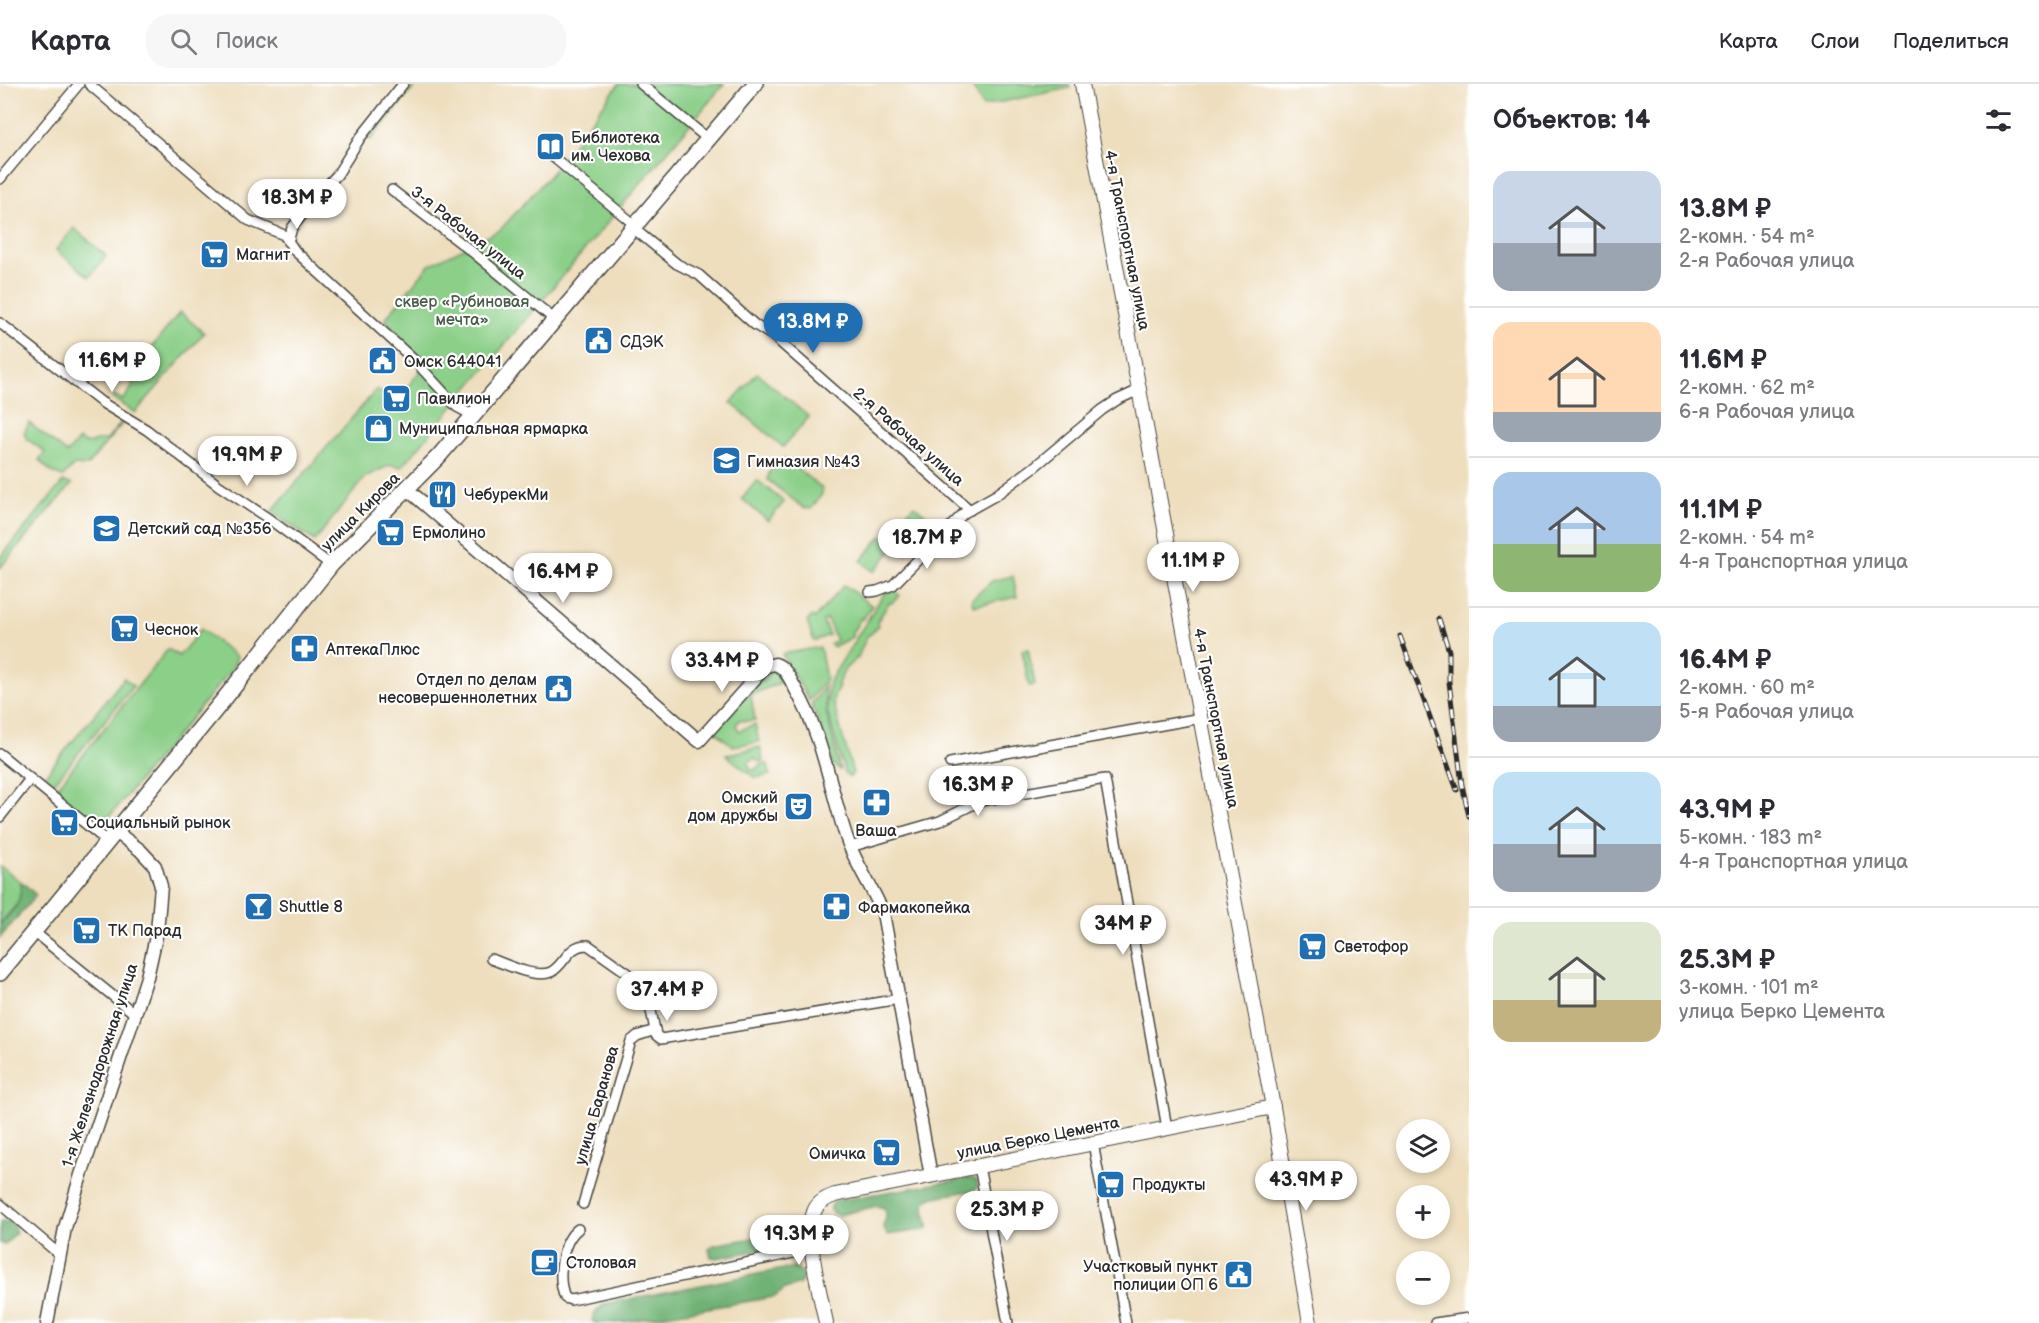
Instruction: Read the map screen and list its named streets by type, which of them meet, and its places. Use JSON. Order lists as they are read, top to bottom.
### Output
{
  "streets": {
    "main road": ["4-я Транспортная улица", "улица Кирова", "улица Берко Цемента"],
    "street": [
      "3-я Рабочая улица",
      "2-я Рабочая улица",
      "1-я Железнодорожная улица",
      "улица Баранова"
    ]
  },
  "crossings": [
    ["3-я Рабочая улица", "улица Кирова"],
    ["4-я Транспортная улица", "улица Берко Цемента"],
    ["2-я Рабочая улица", "улица Кирова"],
    ["улица Кирова", "1-я Железнодорожная улица"]
  ],
  "parks": ["сквер «Рубиновая мечта»"],
  "places": {
    "library": ["Библиотека им. Чехова"],
    "supermarket": [
      "Магнит",
      "Павилион",
      "Ермолино",
      "Чеснок",
      "Социальный рынок",
      "ТК Парад",
      "Светофор",
      "Омичка",
      "Продукты"
    ],
    "public building": [
      "СДЭК",
      "Омск 644041",
      "Отдел по делам несовершеннолетних",
      "Участковый пункт полиции ОП 6"
    ],
    "shop": ["Муниципальная ярмарка"],
    "school or university": ["Гимназия №43", "Детский сад №356"],
    "restaurant": ["ЧебурекМи"],
    "pharmacy": ["АптекаПлюс", "Ваша", "Фармакопейка"],
    "theatre": ["Омский дом дружбы"],
    "bar": ["Shuttle 8"],
    "cafe": ["Столовая"]
  },
  "page": {
    "header": "Карта",
    "search": "Поиск",
    "nav": ["Карта", "Слои", "Поделиться"],
    "heading": "Объектов: 14",
    "list": [
      {
        "name": "13.8M ₽",
        "note": "2-комн. · 54 m² · 2-я Рабочая улица"
      },
      {
        "name": "11.6M ₽",
        "note": "2-комн. · 62 m² · 6-я Рабочая улица"
      },
      {
        "name": "11.1M ₽",
        "note": "2-комн. · 54 m² · 4-я Транспортная улица"
      },
      {
        "name": "16.4M ₽",
        "note": "2-комн. · 60 m² · 5-я Рабочая улица"
      },
      {
        "name": "43.9M ₽",
        "note": "5-комн. · 183 m² · 4-я Транспортная улица"
      },
      {
        "name": "25.3M ₽",
        "note": "3-комн. · 101 m² · улица Берко Цемента"
      }
    ],
    "price": [
      "18.3M ₽",
      "13.8M ₽",
      "11.6M ₽",
      "19.9M ₽",
      "18.7M ₽",
      "11.1M ₽",
      "16.4M ₽",
      "33.4M ₽",
      "16.3M ₽",
      "34M ₽",
      "37.4M ₽",
      "43.9M ₽",
      "25.3M ₽",
      "19.3M ₽"
    ],
    "map_buttons": ["+", "−"]
  }
}
